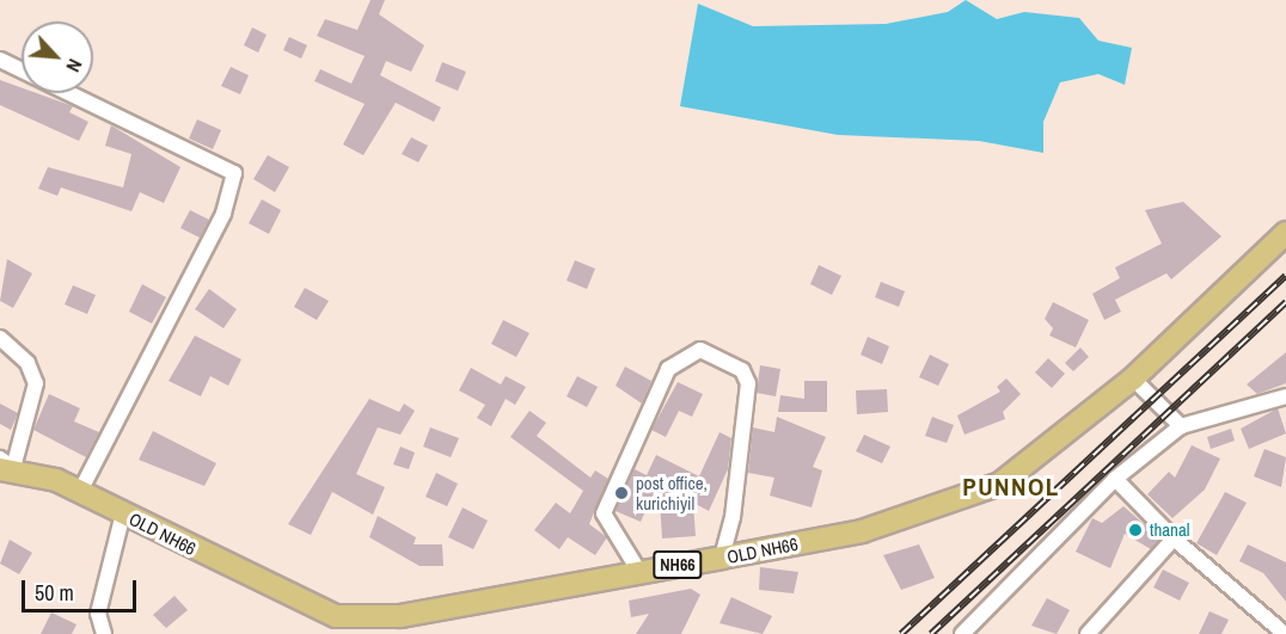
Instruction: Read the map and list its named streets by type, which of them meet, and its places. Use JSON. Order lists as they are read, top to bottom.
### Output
{
  "streets": {
    "main road": ["OLD NH66", "NH66"]
  },
  "districts": ["PUNNOL"],
  "places": ["post office, kurichiyil", "thanal"],
  "scale_bar": "50 m",
  "north": "bottom right"
}
